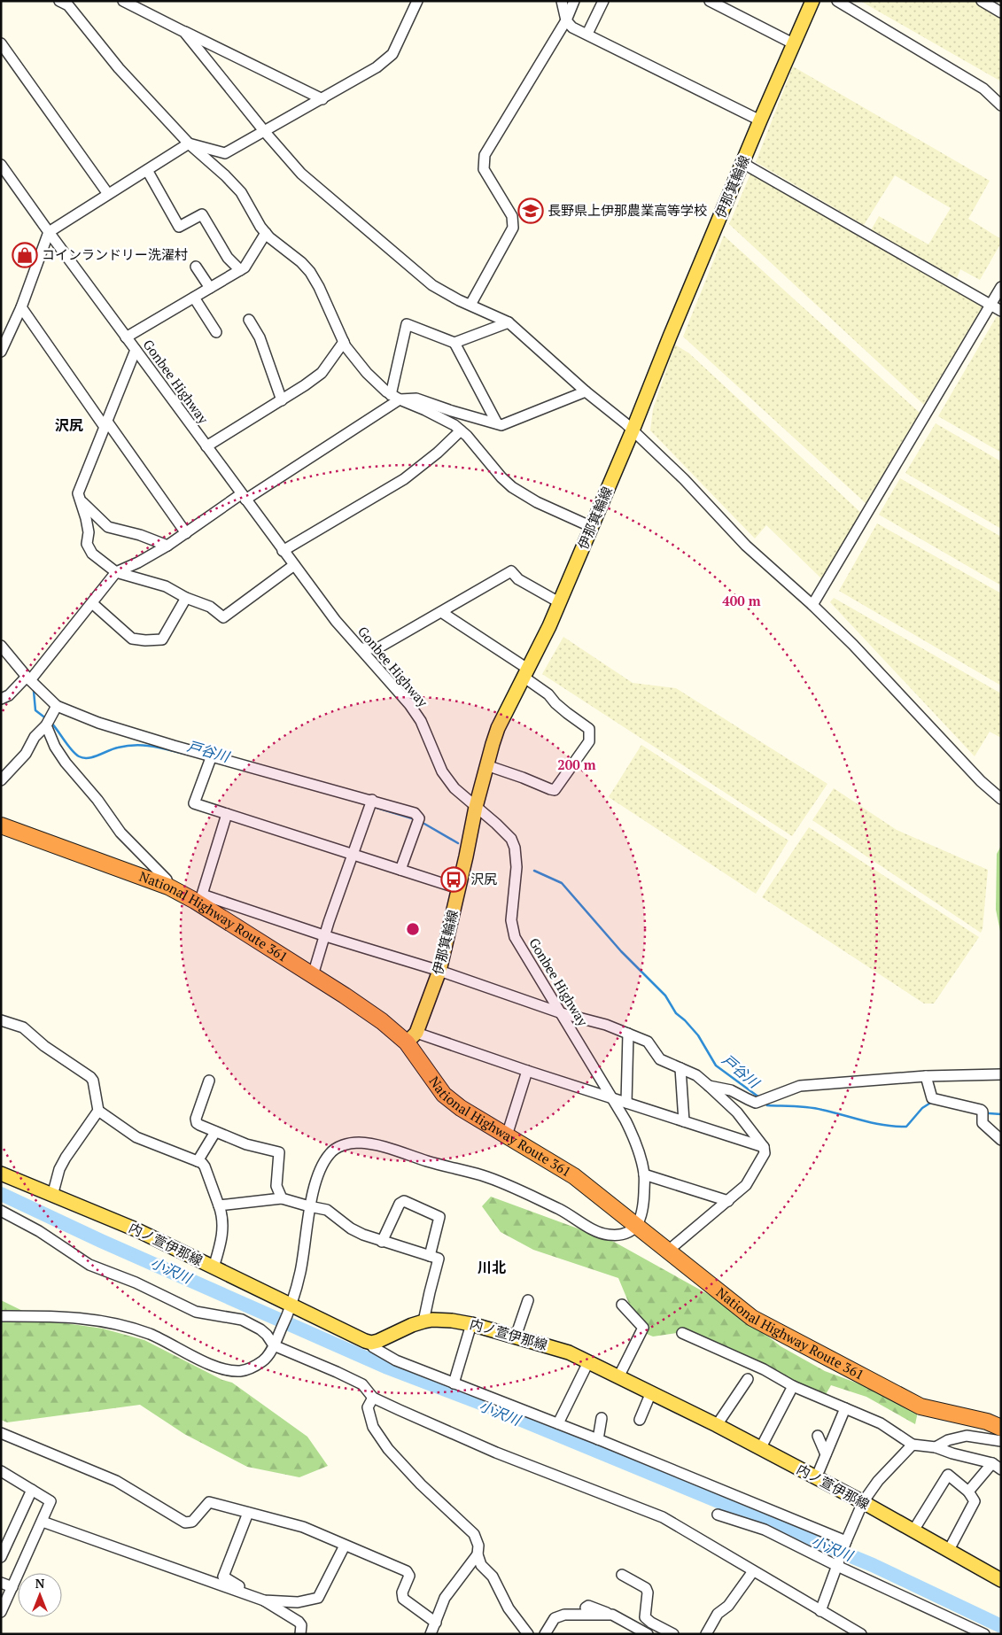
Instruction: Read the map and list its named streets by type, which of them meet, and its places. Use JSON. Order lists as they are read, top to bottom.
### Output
{
  "streets": {
    "highway": ["National Highway Route 361"],
    "main road": ["伊那箕輪線", "内ノ萱伊那線"],
    "street": ["Gonbee Highway"]
  },
  "crossings": [
    ["伊那箕輪線", "Gonbee Highway"],
    ["伊那箕輪線", "National Highway Route 361"],
    ["Gonbee Highway", "National Highway Route 361"]
  ],
  "districts": ["沢尻", "川北"],
  "water": ["戸谷川", "小沢川"],
  "places": {
    "school or university": ["長野県上伊那農業高等学校"],
    "shop": ["コインランドリー洗濯村"],
    "bus stop": ["沢尻"]
  },
  "north": "top",
  "rings": ["400 m", "200 m"]
}
